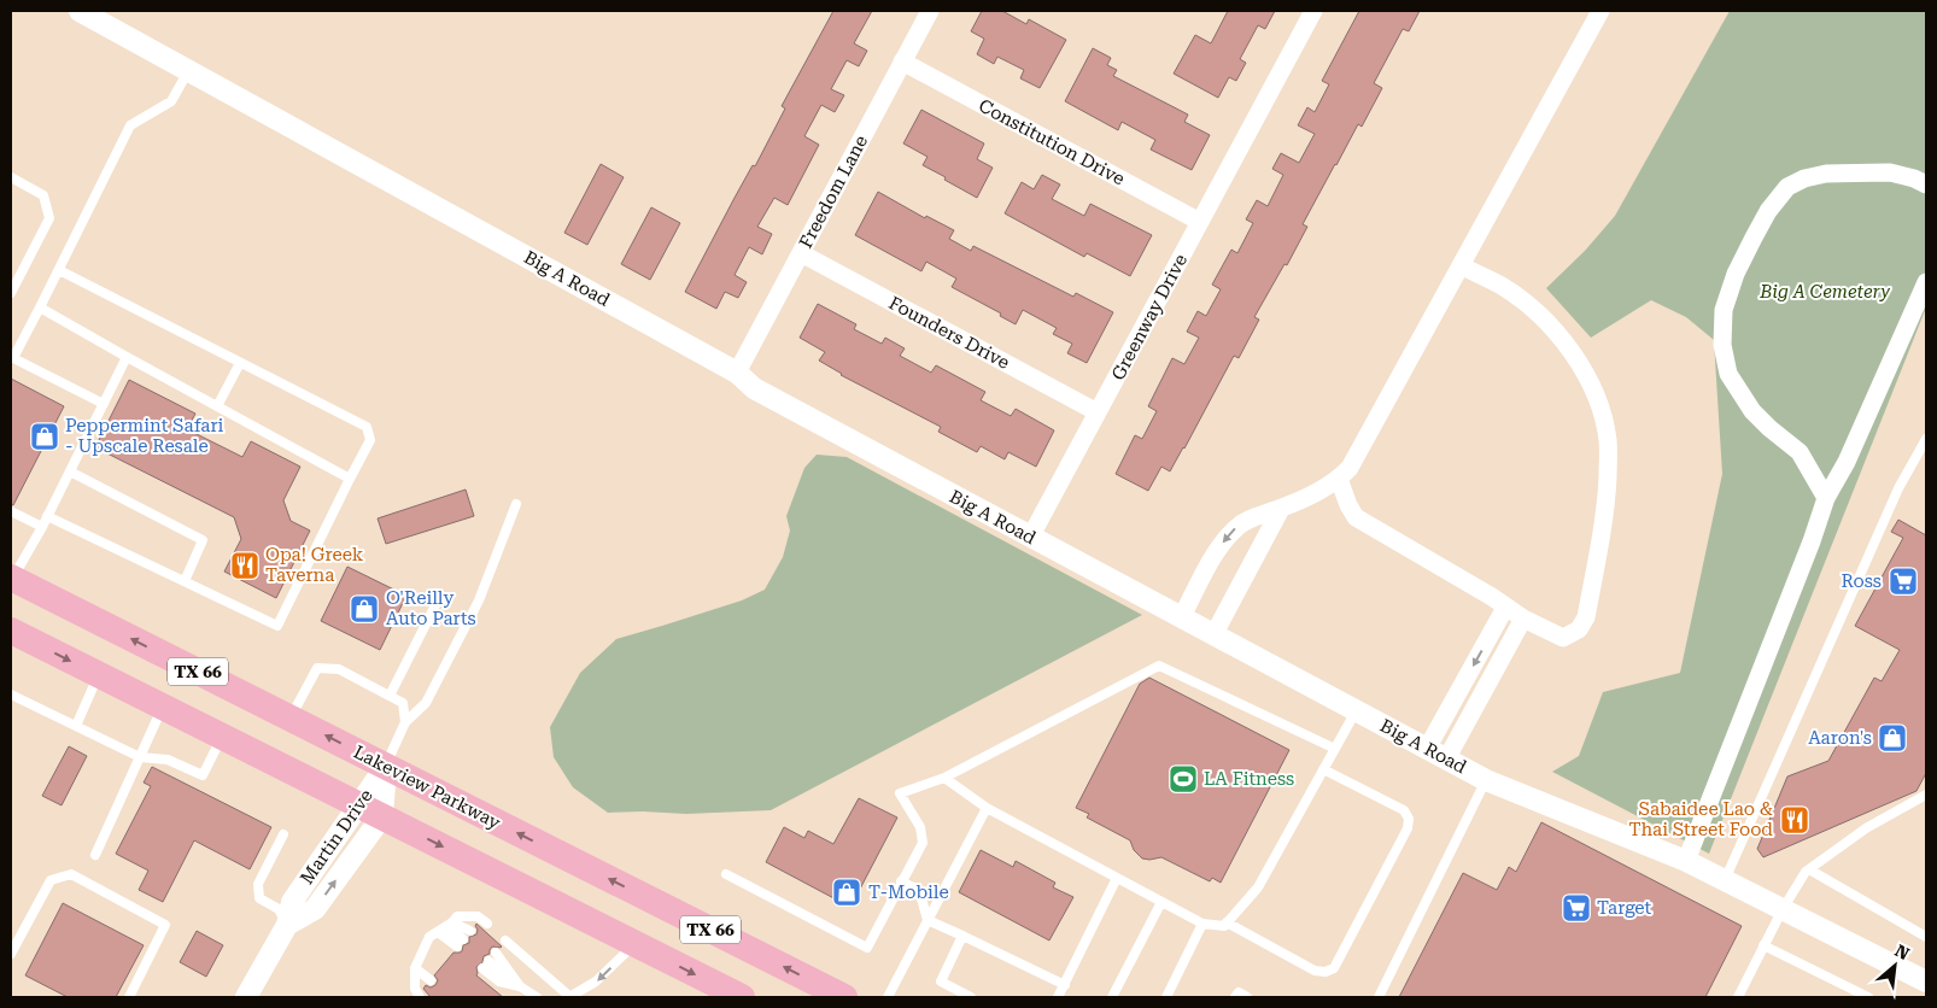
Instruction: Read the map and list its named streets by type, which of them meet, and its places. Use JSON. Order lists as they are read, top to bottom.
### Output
{
  "streets": {
    "main road": ["TX 66", "Lakeview Parkway"],
    "street": [
      "Constitution Drive",
      "Freedom Lane",
      "Big A Road",
      "Greenway Drive",
      "Founders Drive",
      "Martin Drive"
    ]
  },
  "crossings": [
    ["Constitution Drive", "Freedom Lane"],
    ["Constitution Drive", "Greenway Drive"],
    ["Freedom Lane", "Big A Road"],
    ["Freedom Lane", "Founders Drive"],
    ["Big A Road", "Greenway Drive"],
    ["Greenway Drive", "Founders Drive"],
    ["TX 66", "Martin Drive"],
    ["Lakeview Parkway", "Martin Drive"]
  ],
  "parks": ["Big A Cemetery"],
  "places": {
    "shop": [
      "Peppermint Safari - Upscale Resale",
      "O'Reilly Auto Parts",
      "Aaron's",
      "T-Mobile"
    ],
    "restaurant": ["Opa! Greek Taverna", "Sabaidee Lao & Thai Street Food"],
    "supermarket": ["Ross", "Target"],
    "sports": ["LA Fitness"]
  },
  "north": "top right"
}
